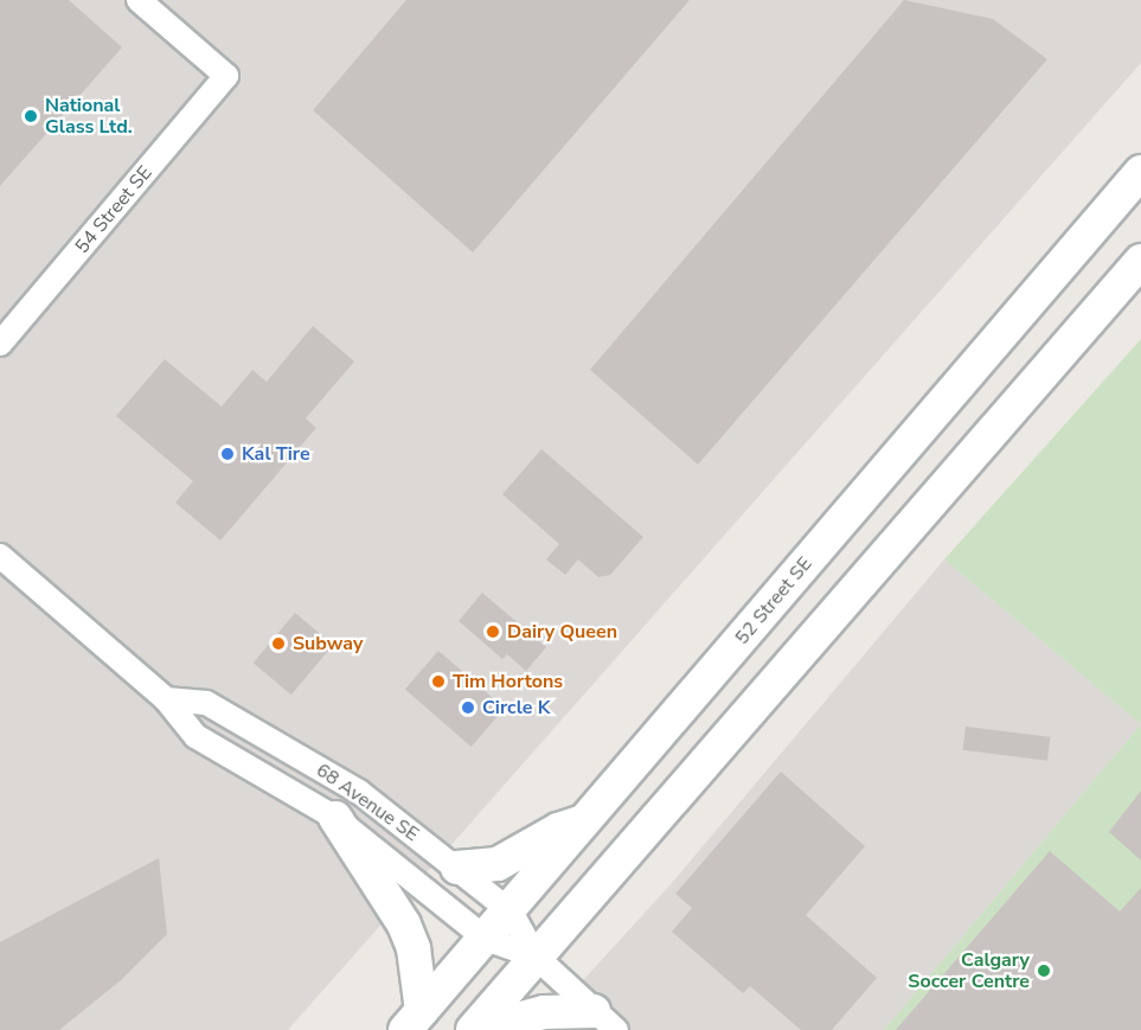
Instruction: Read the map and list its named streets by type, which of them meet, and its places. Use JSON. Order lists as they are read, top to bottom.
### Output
{
  "streets": {
    "main road": ["52 Street SE"],
    "street": ["54 Street SE", "68 Avenue SE"]
  },
  "crossings": [
    ["52 Street SE", "68 Avenue SE"]
  ],
  "places": [
    "National Glass Ltd.",
    "Kal Tire",
    "Dairy Queen",
    "Subway",
    "Tim Hortons",
    "Circle K",
    "Calgary Soccer Centre"
  ]
}
